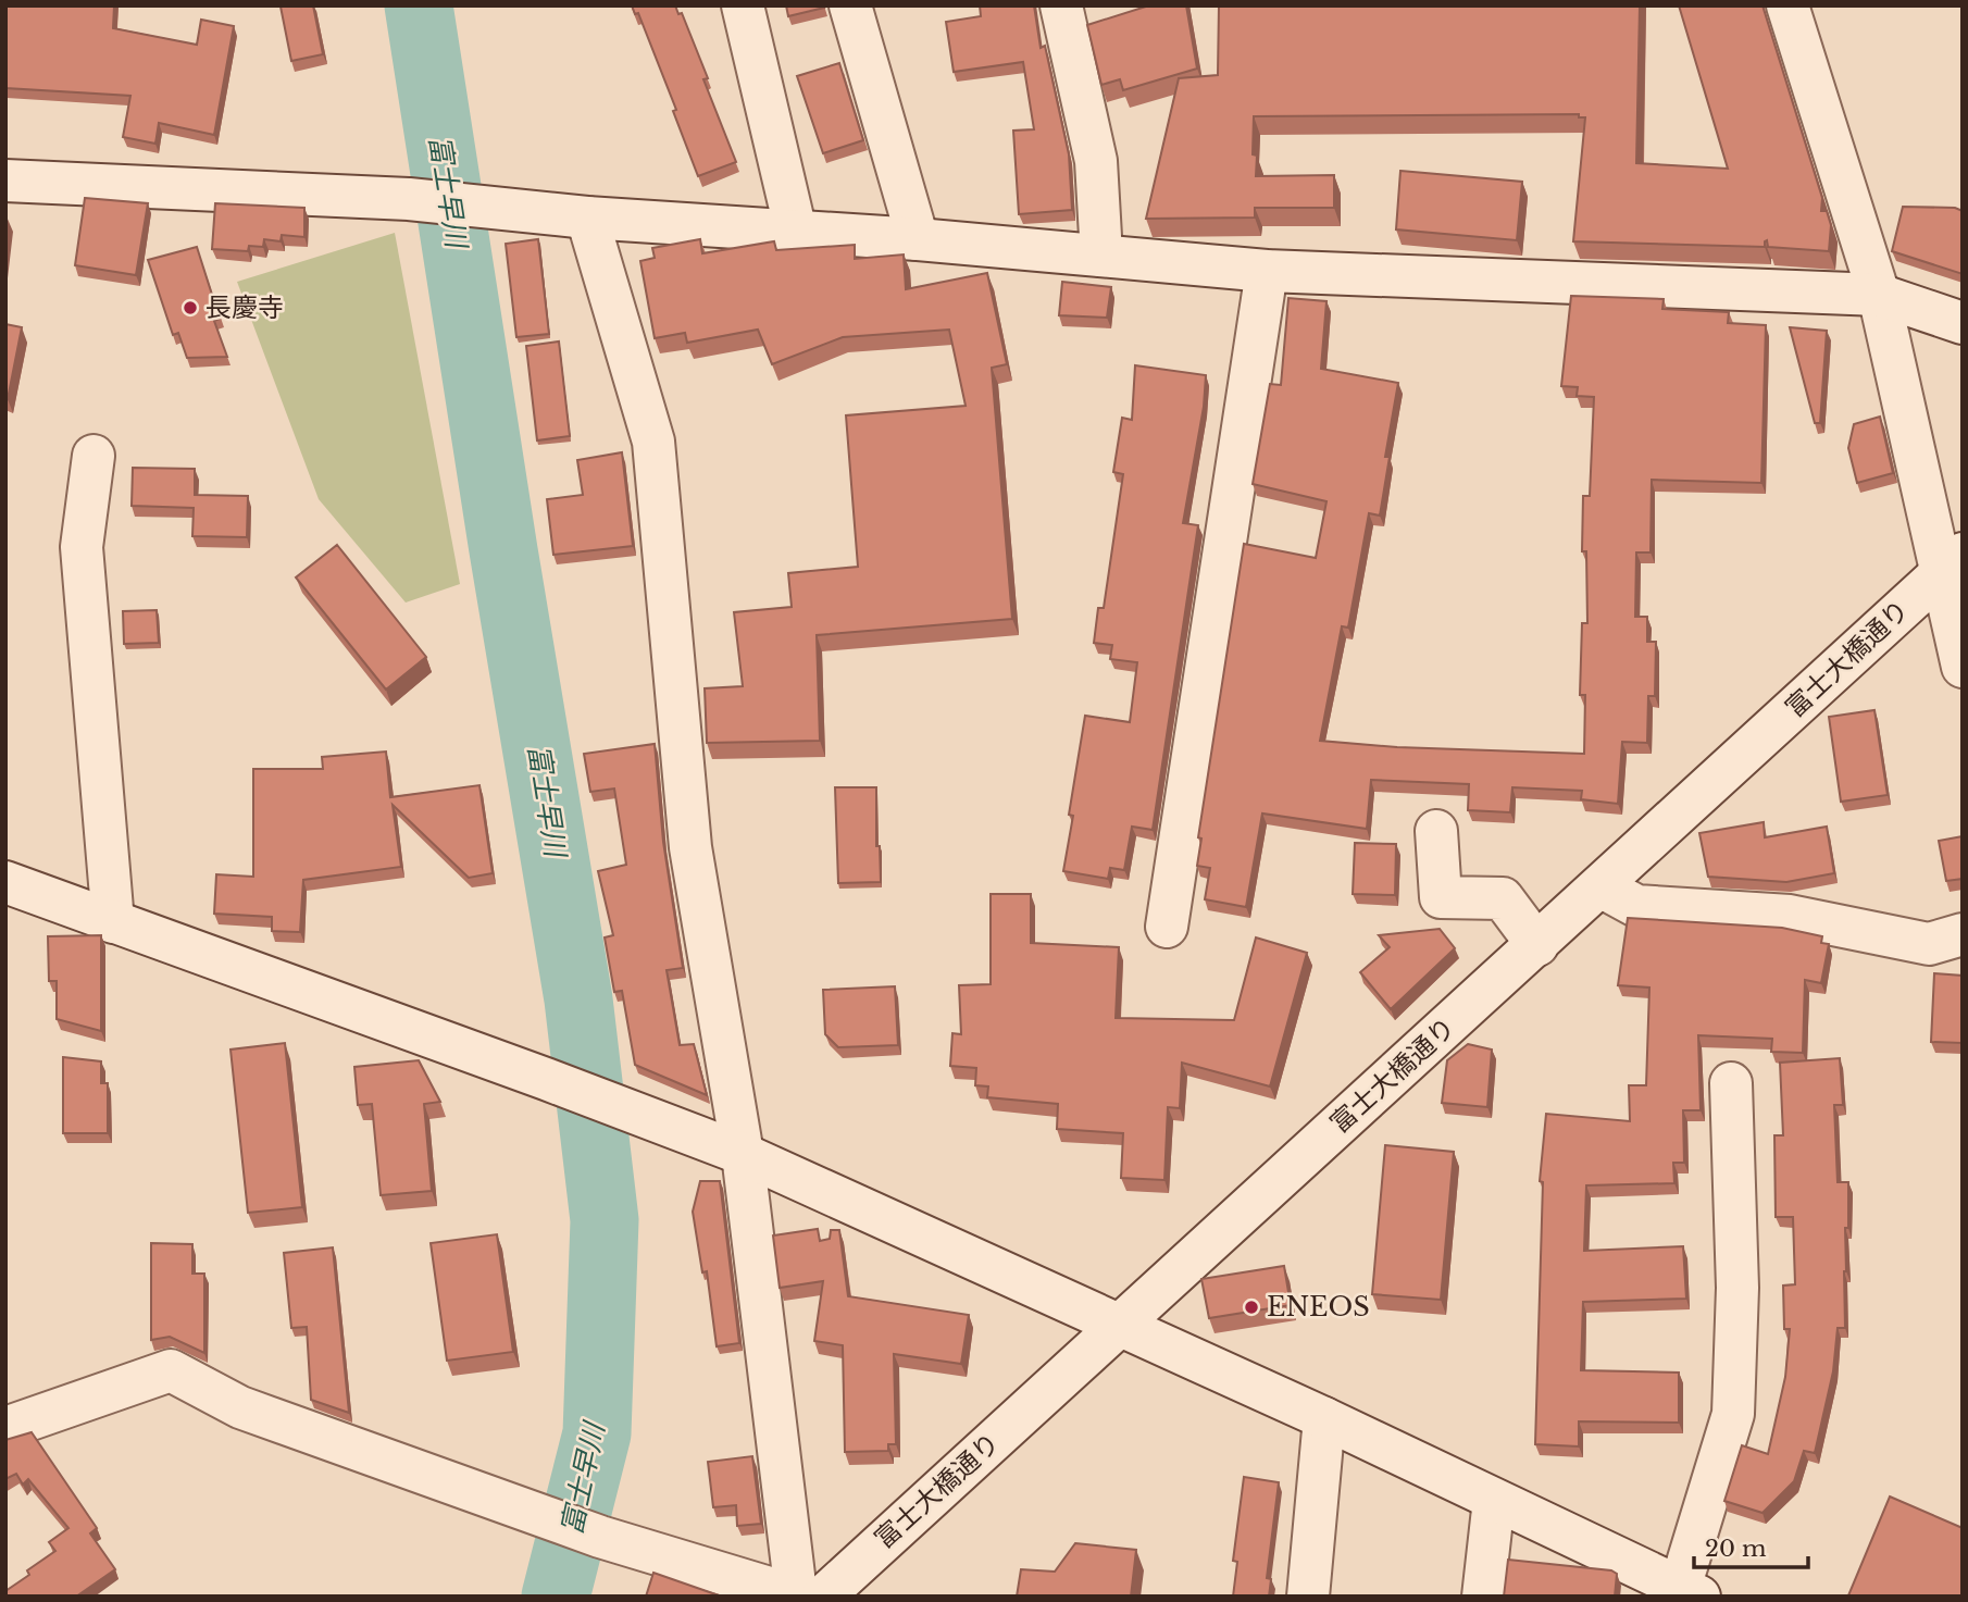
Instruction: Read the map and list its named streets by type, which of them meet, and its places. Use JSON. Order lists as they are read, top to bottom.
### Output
{
  "streets": {
    "street": ["富士大橋通り"]
  },
  "water": ["富士早川"],
  "places": ["長慶寺", "ENEOS"],
  "scale_bar": "20 m"
}
